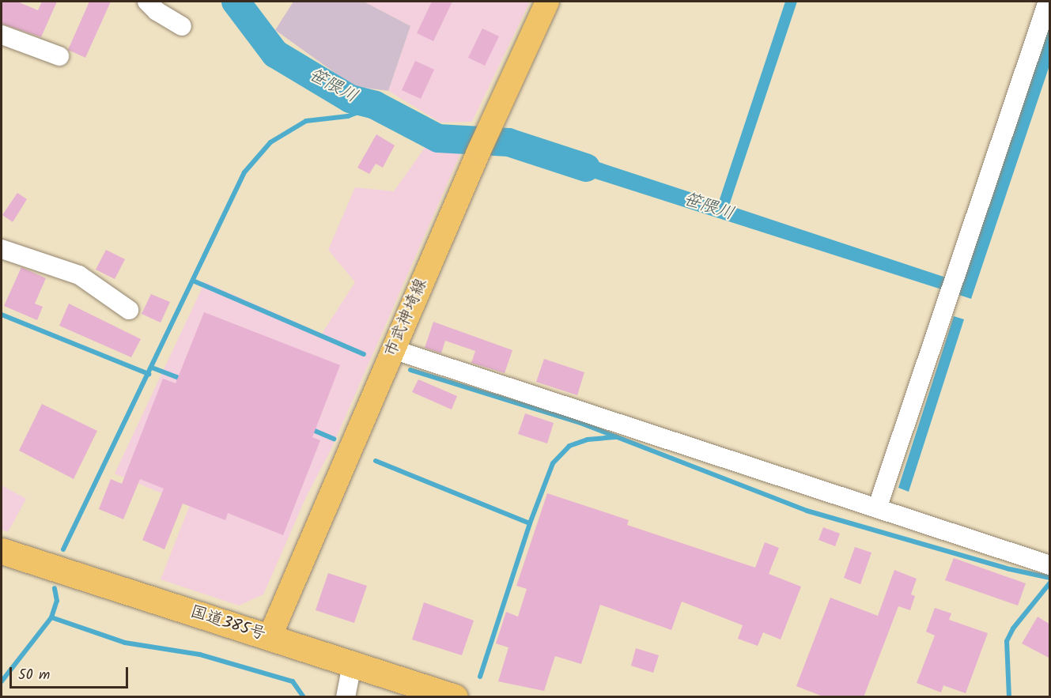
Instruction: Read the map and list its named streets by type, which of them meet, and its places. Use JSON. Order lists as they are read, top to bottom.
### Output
{
  "streets": {
    "highway": ["国道385号"],
    "main road": ["市武神埼線"]
  },
  "crossings": [
    ["市武神埼線", "国道385号"]
  ],
  "water": ["笹隈川"],
  "scale_bar": "50 m"
}
